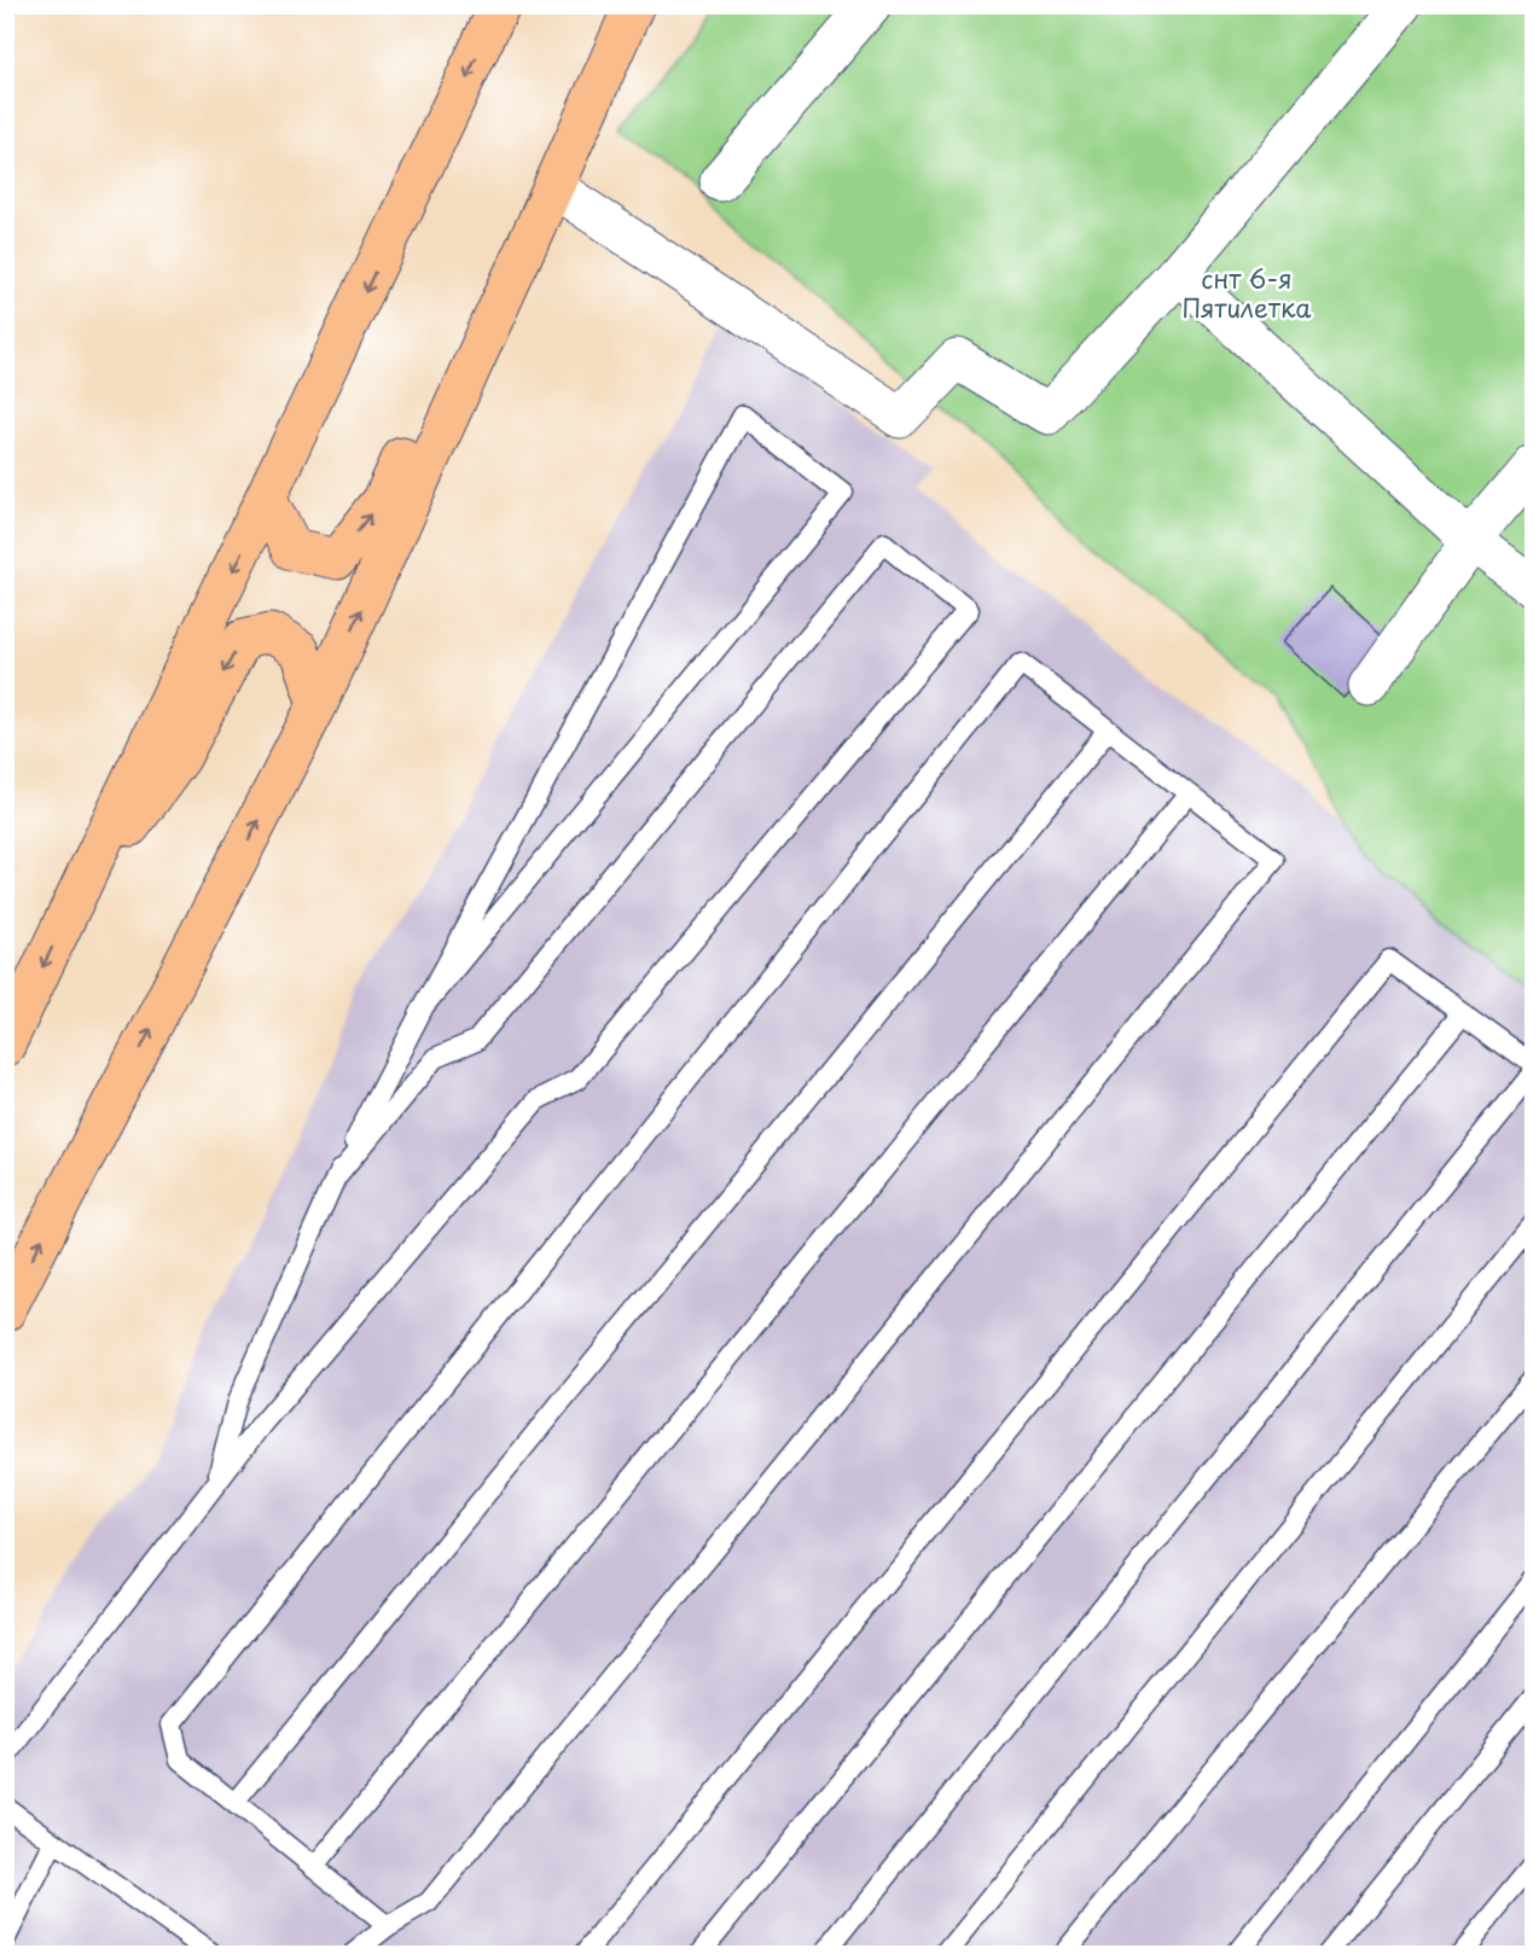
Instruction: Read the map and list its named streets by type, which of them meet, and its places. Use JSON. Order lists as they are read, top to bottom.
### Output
{
  "parks": ["снт 6-я Пятилетка"]
}
